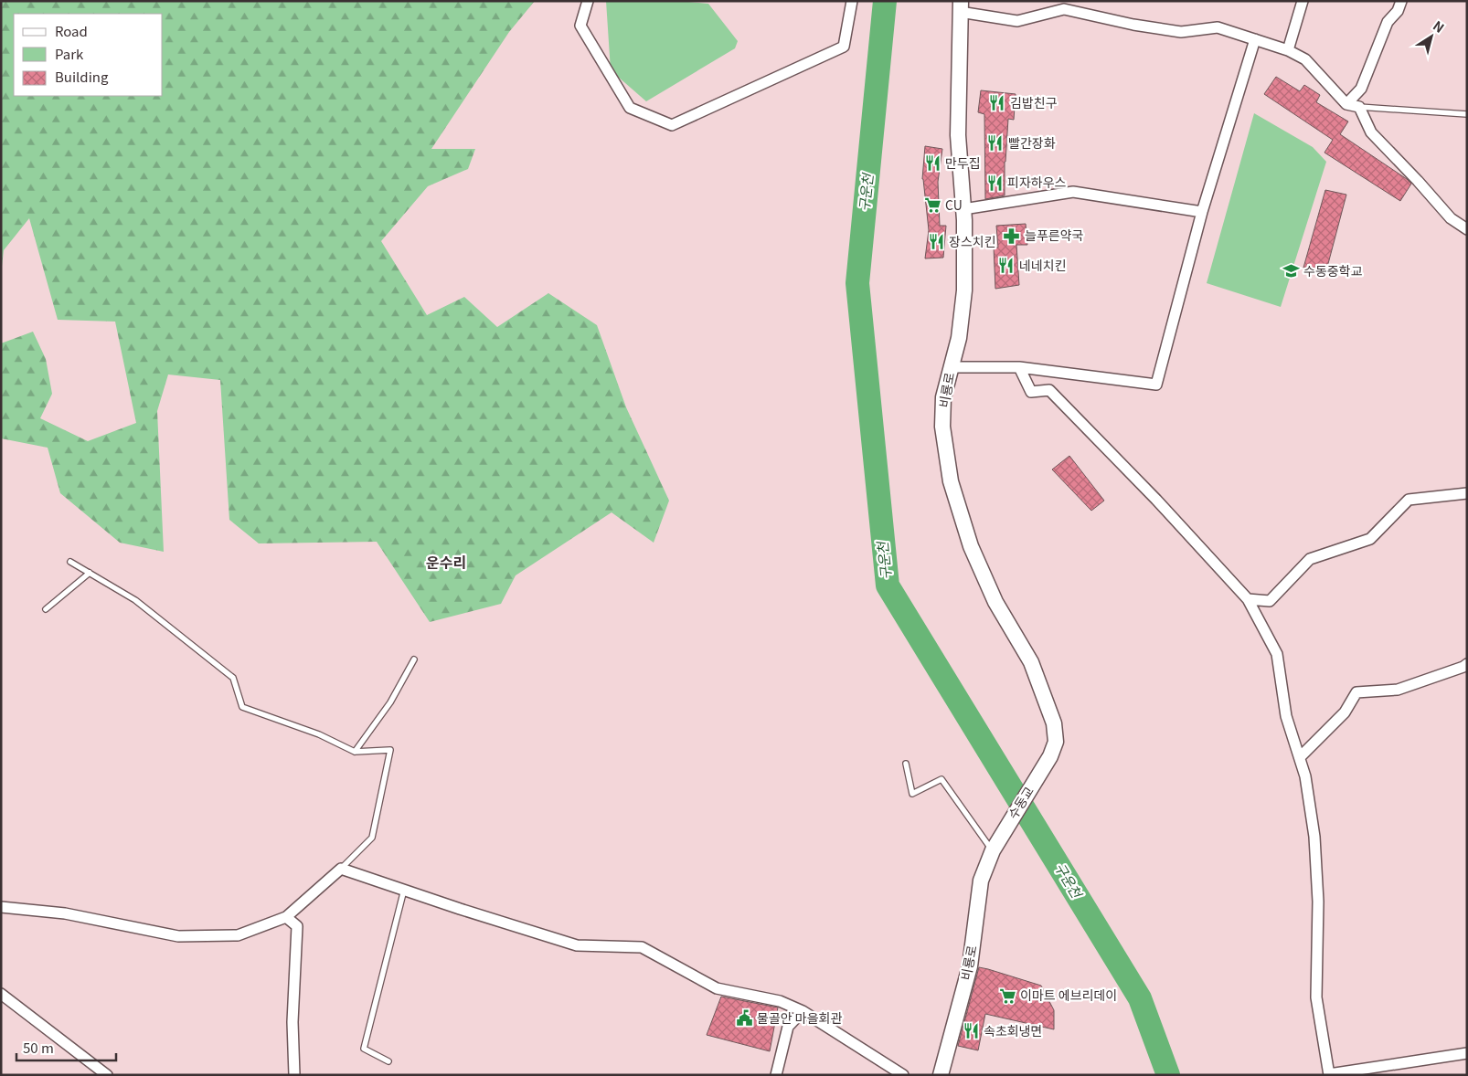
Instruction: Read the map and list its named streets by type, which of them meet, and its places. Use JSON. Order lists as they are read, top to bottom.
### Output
{
  "streets": {
    "main road": ["비룡로", "수동교"]
  },
  "crossings": [
    ["비룡로", "수동교"]
  ],
  "districts": ["운수리"],
  "water": ["구운천"],
  "places": {
    "restaurant": [
      "김밥친구",
      "빨간장화",
      "만두집",
      "피자하우스",
      "장스치킨",
      "네네치킨",
      "속초회냉면"
    ],
    "supermarket": ["CU", "이마트 에브리데이"],
    "pharmacy": ["늘푸른약국"],
    "school or university": ["수동중학교"],
    "public building": ["물골안 마을회관"]
  },
  "legend": ["Road", "Park", "Building"],
  "scale_bar": "50 m",
  "north": "top right"
}
